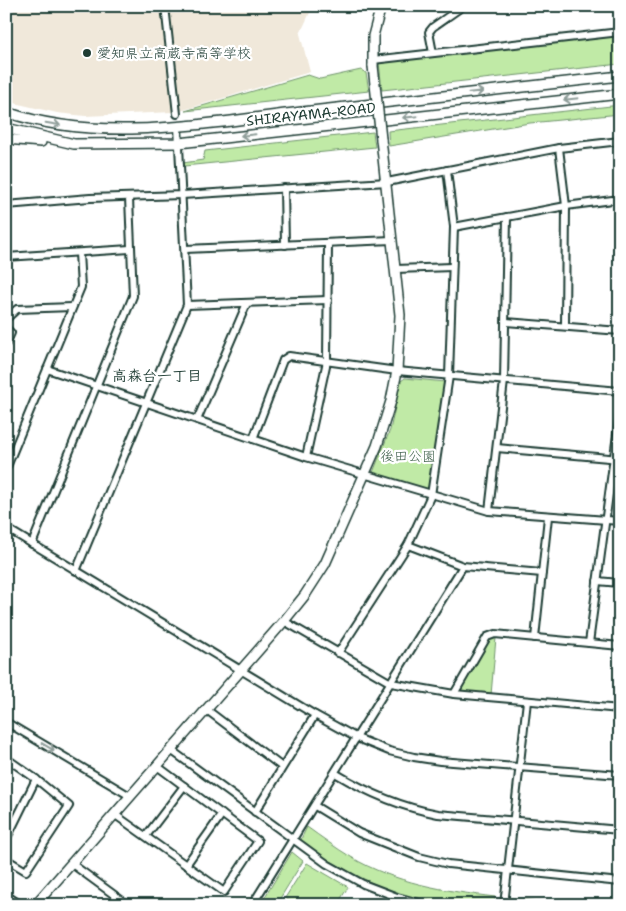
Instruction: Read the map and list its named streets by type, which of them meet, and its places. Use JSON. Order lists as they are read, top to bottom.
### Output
{
  "streets": {
    "street": ["SHIRAYAMA-ROAD"]
  },
  "districts": ["高森台一丁目"],
  "parks": ["後田公園"],
  "places": ["愛知県立高蔵寺高等学校"]
}
